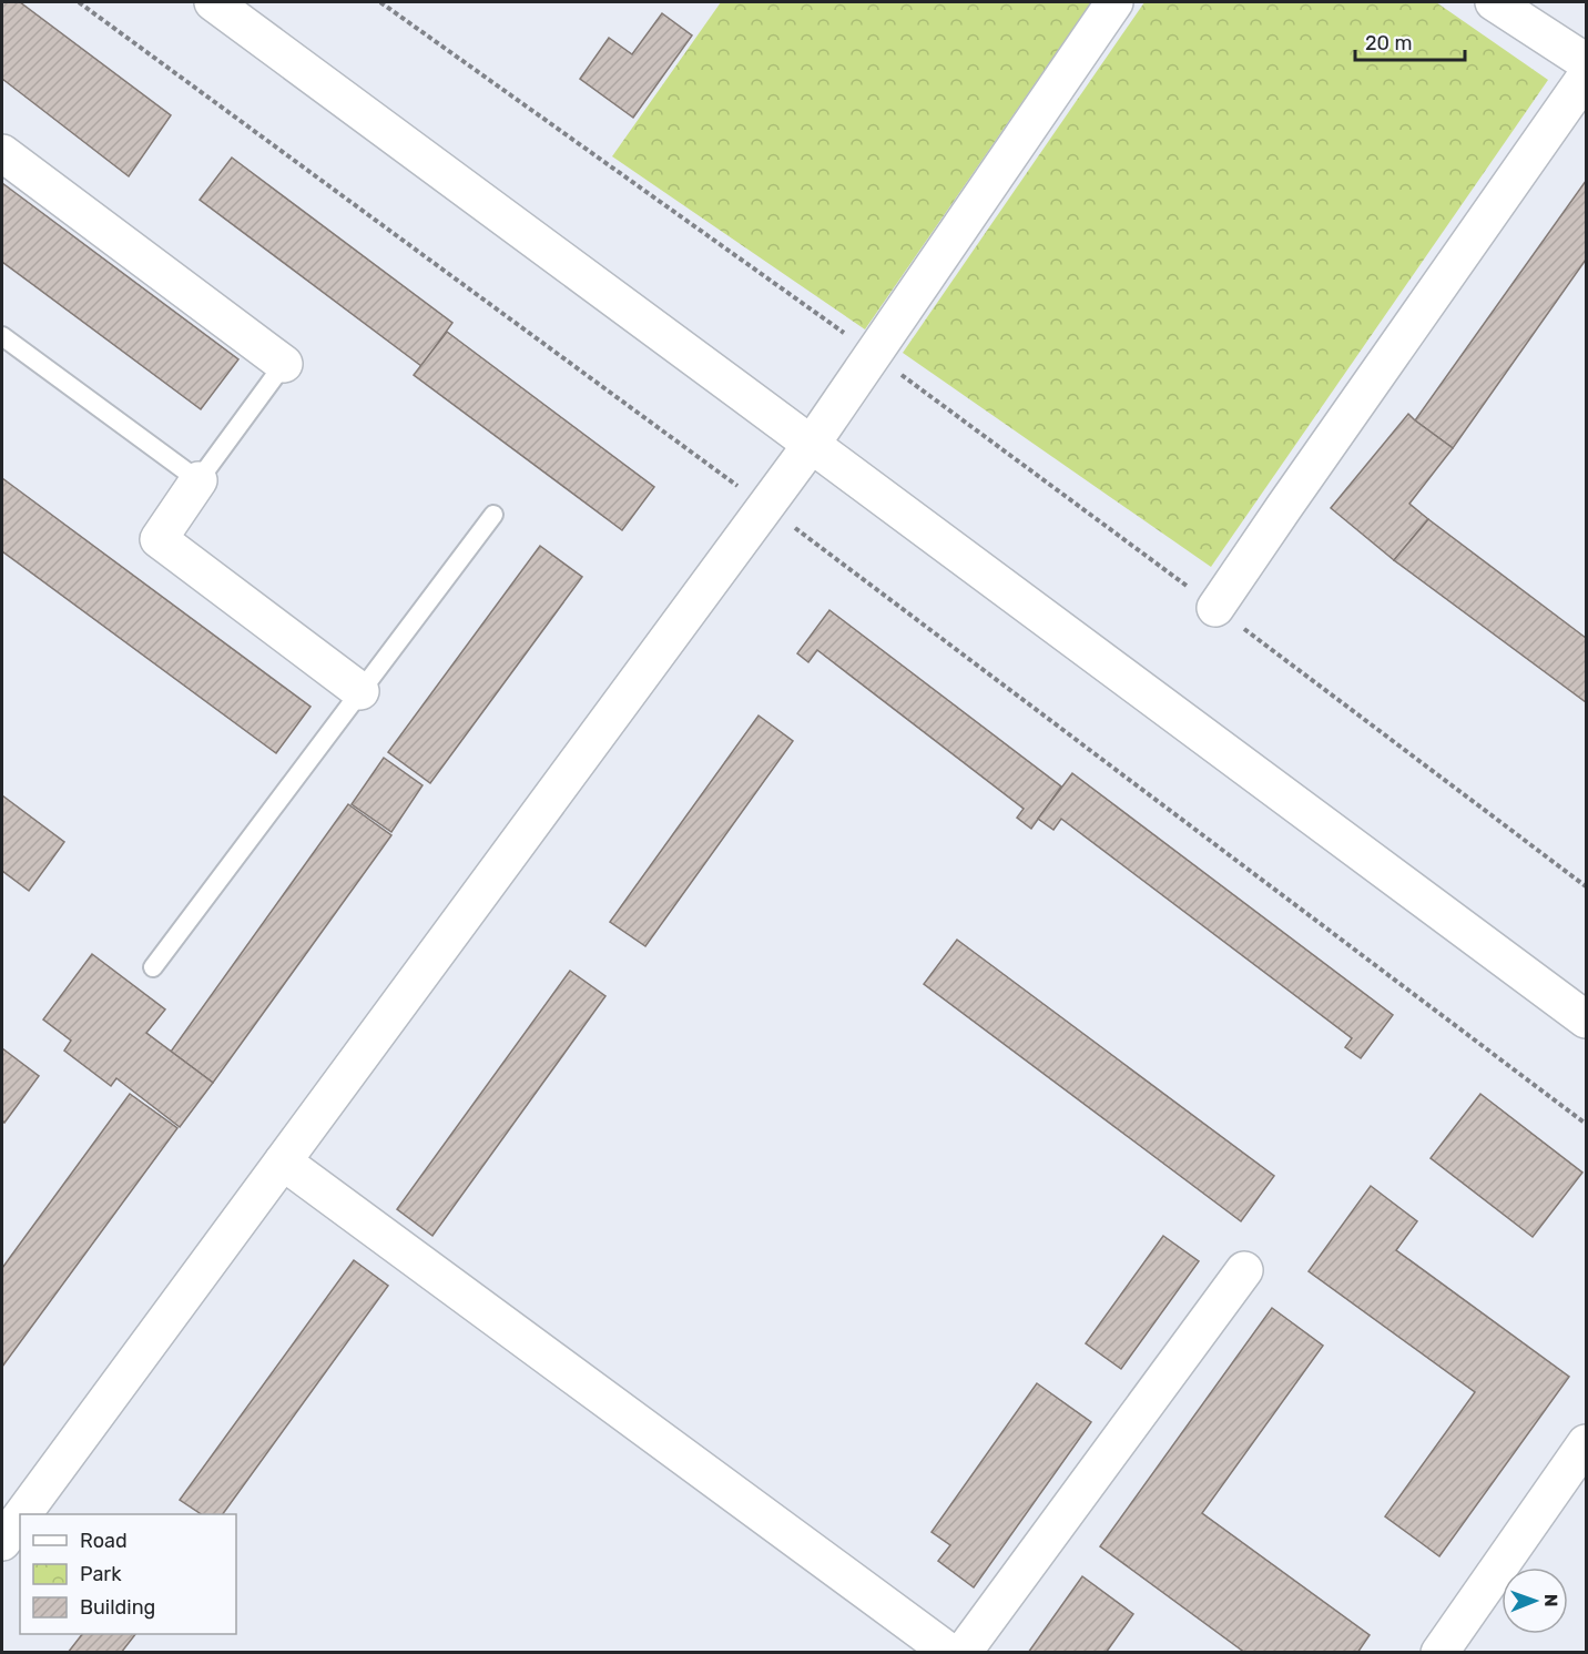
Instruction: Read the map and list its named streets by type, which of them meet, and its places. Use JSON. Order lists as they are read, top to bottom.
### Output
{
  "legend": ["Road", "Park", "Building"],
  "scale_bar": "20 m",
  "north": "right"
}
